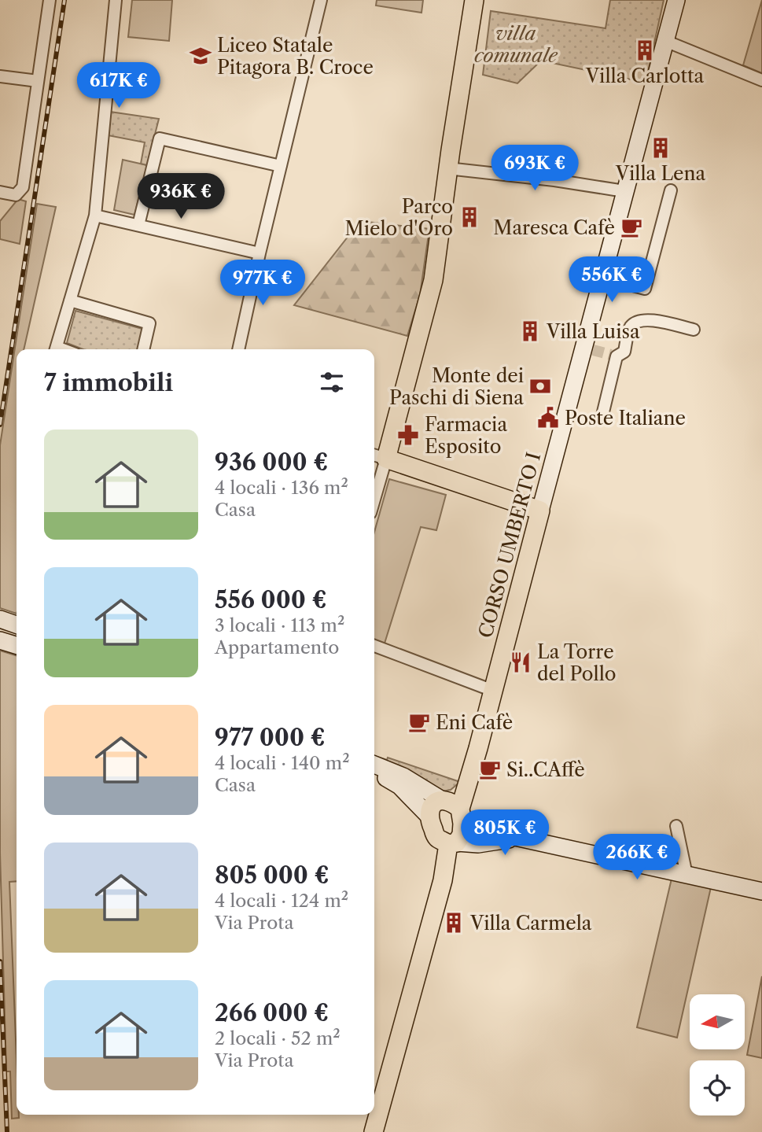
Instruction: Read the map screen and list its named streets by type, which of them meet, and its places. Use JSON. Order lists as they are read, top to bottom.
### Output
{
  "streets": {
    "main road": ["CORSO UMBERTO I"]
  },
  "parks": ["villa comunale"],
  "places": {
    "building": [
      "Villa Carlotta",
      "Villa Lena",
      "Parco Mielo d'Oro",
      "Villa Luisa",
      "Villa Carmela"
    ],
    "school or university": ["Liceo Statale Pitagora B. Croce"],
    "cafe": ["Maresca Cafè", "Eni Cafè", "Si..CAffè"],
    "bank": ["Monte dei Paschi di Siena"],
    "public building": ["Poste Italiane"],
    "pharmacy": ["Farmacia Esposito"],
    "restaurant": ["La Torre del Pollo"]
  },
  "north": "left",
  "page": {
    "price": [
      "617K €",
      "693K €",
      "936K €",
      "556K €",
      "977K €",
      "805K €",
      "266K €"
    ],
    "heading": "7 immobili",
    "list": [
      {
        "name": "936 000 €",
        "note": "4 locali · 136 m² · Casa"
      },
      {
        "name": "556 000 €",
        "note": "3 locali · 113 m² · Appartamento"
      },
      {
        "name": "977 000 €",
        "note": "4 locali · 140 m² · Casa"
      },
      {
        "name": "805 000 €",
        "note": "4 locali · 124 m² · Via Prota"
      },
      {
        "name": "266 000 €",
        "note": "2 locali · 52 m² · Via Prota"
      }
    ]
  }
}
